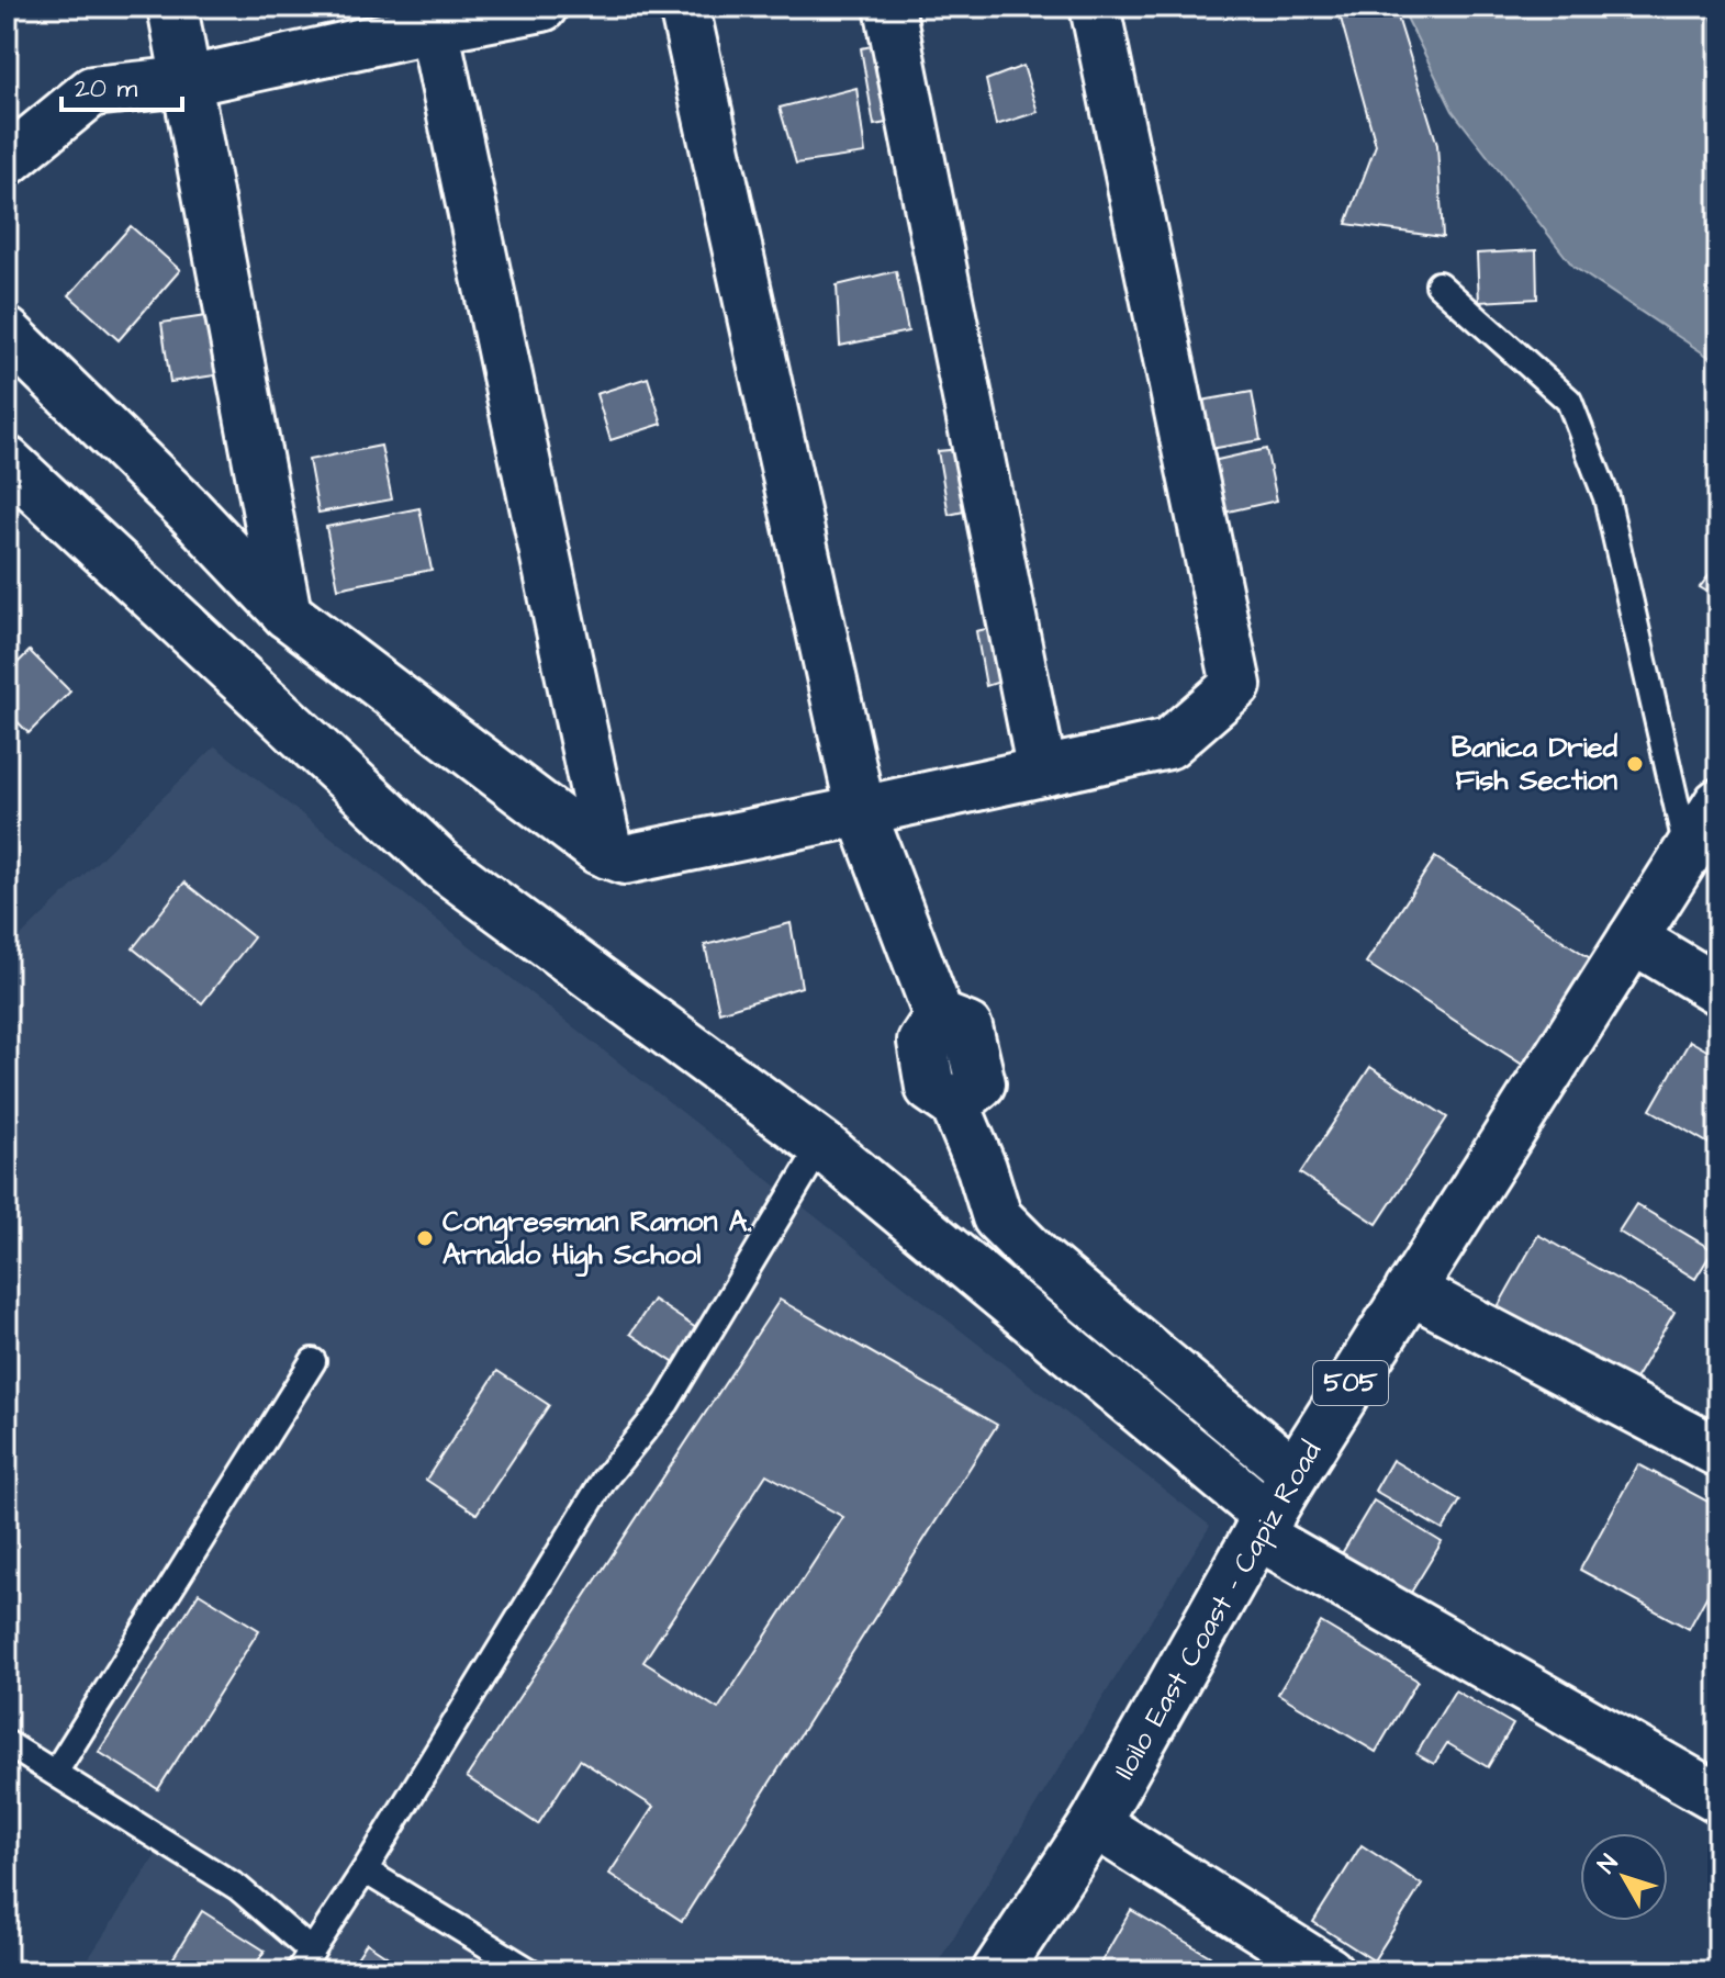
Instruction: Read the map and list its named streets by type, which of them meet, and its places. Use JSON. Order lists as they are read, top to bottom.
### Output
{
  "streets": {
    "street": ["505", "Iloilo East Coast - Capiz Road"]
  },
  "places": ["Banica Dried Fish Section", "Congressman Ramon A. Arnaldo High School"],
  "scale_bar": "20 m",
  "north": "top left"
}
